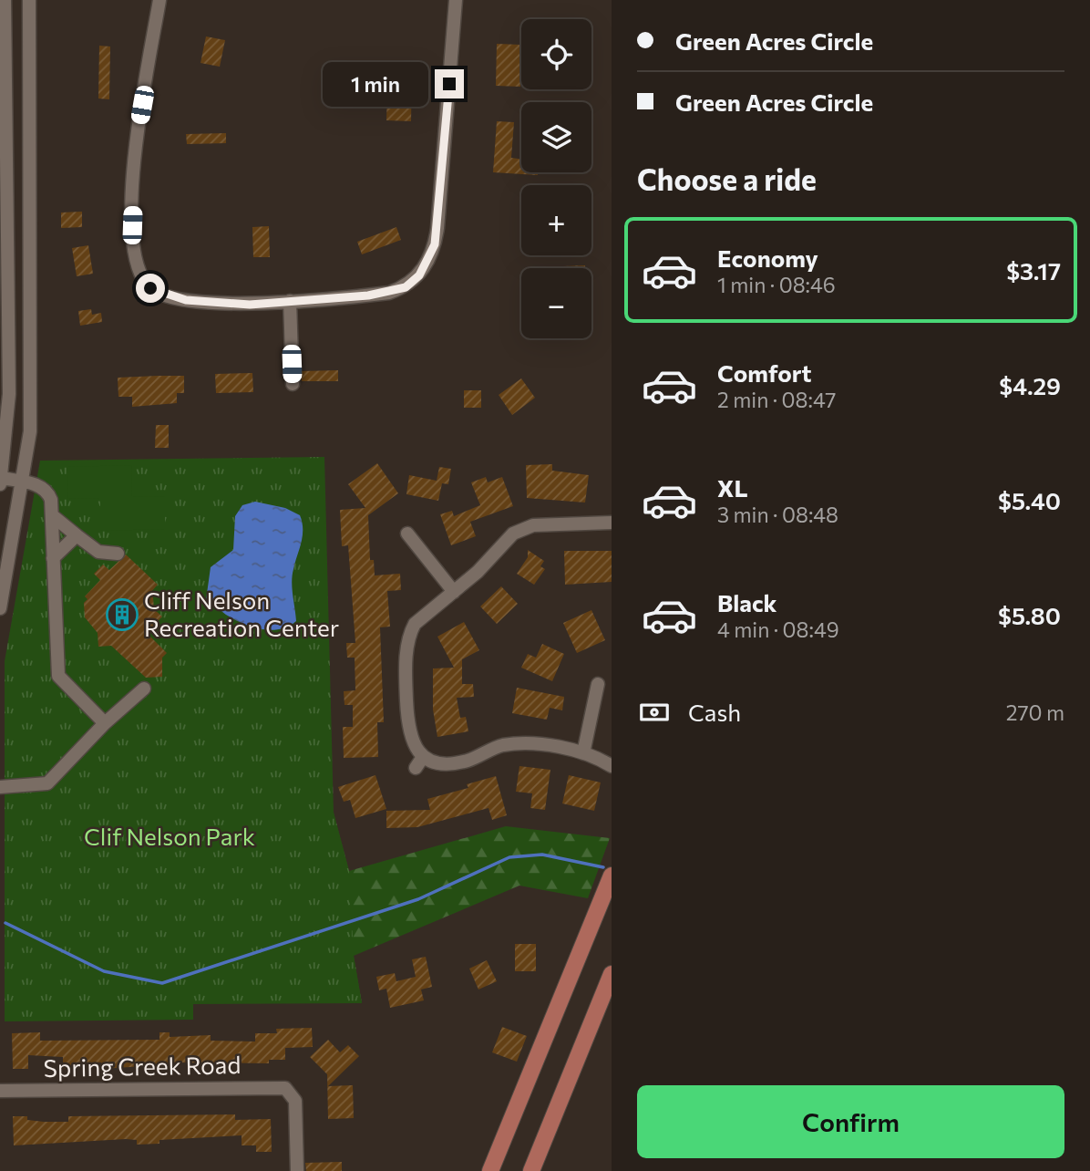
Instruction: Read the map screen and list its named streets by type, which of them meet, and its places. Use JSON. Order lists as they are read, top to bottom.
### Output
{
  "streets": {
    "street": ["Spring Creek Road"]
  },
  "parks": ["Clif Nelson Park"],
  "places": {
    "building": ["Cliff Nelson Recreation Center"]
  },
  "page": {
    "banner": ["Green Acres Circle", "Green Acres Circle"],
    "map_buttons": ["+", "−"],
    "bubble": "1 min",
    "heading": "Choose a ride",
    "list": [
      {
        "name": "Economy",
        "note": "1 min · 08:46",
        "value": "$3.17"
      },
      {
        "name": "Comfort",
        "note": "2 min · 08:47",
        "value": "$4.29"
      },
      {
        "name": "XL",
        "note": "3 min · 08:48",
        "value": "$5.40"
      },
      {
        "name": "Black",
        "note": "4 min · 08:49",
        "value": "$5.80"
      }
    ],
    "pay": ["Cash", "270 m"],
    "buttons": "Confirm"
  }
}
